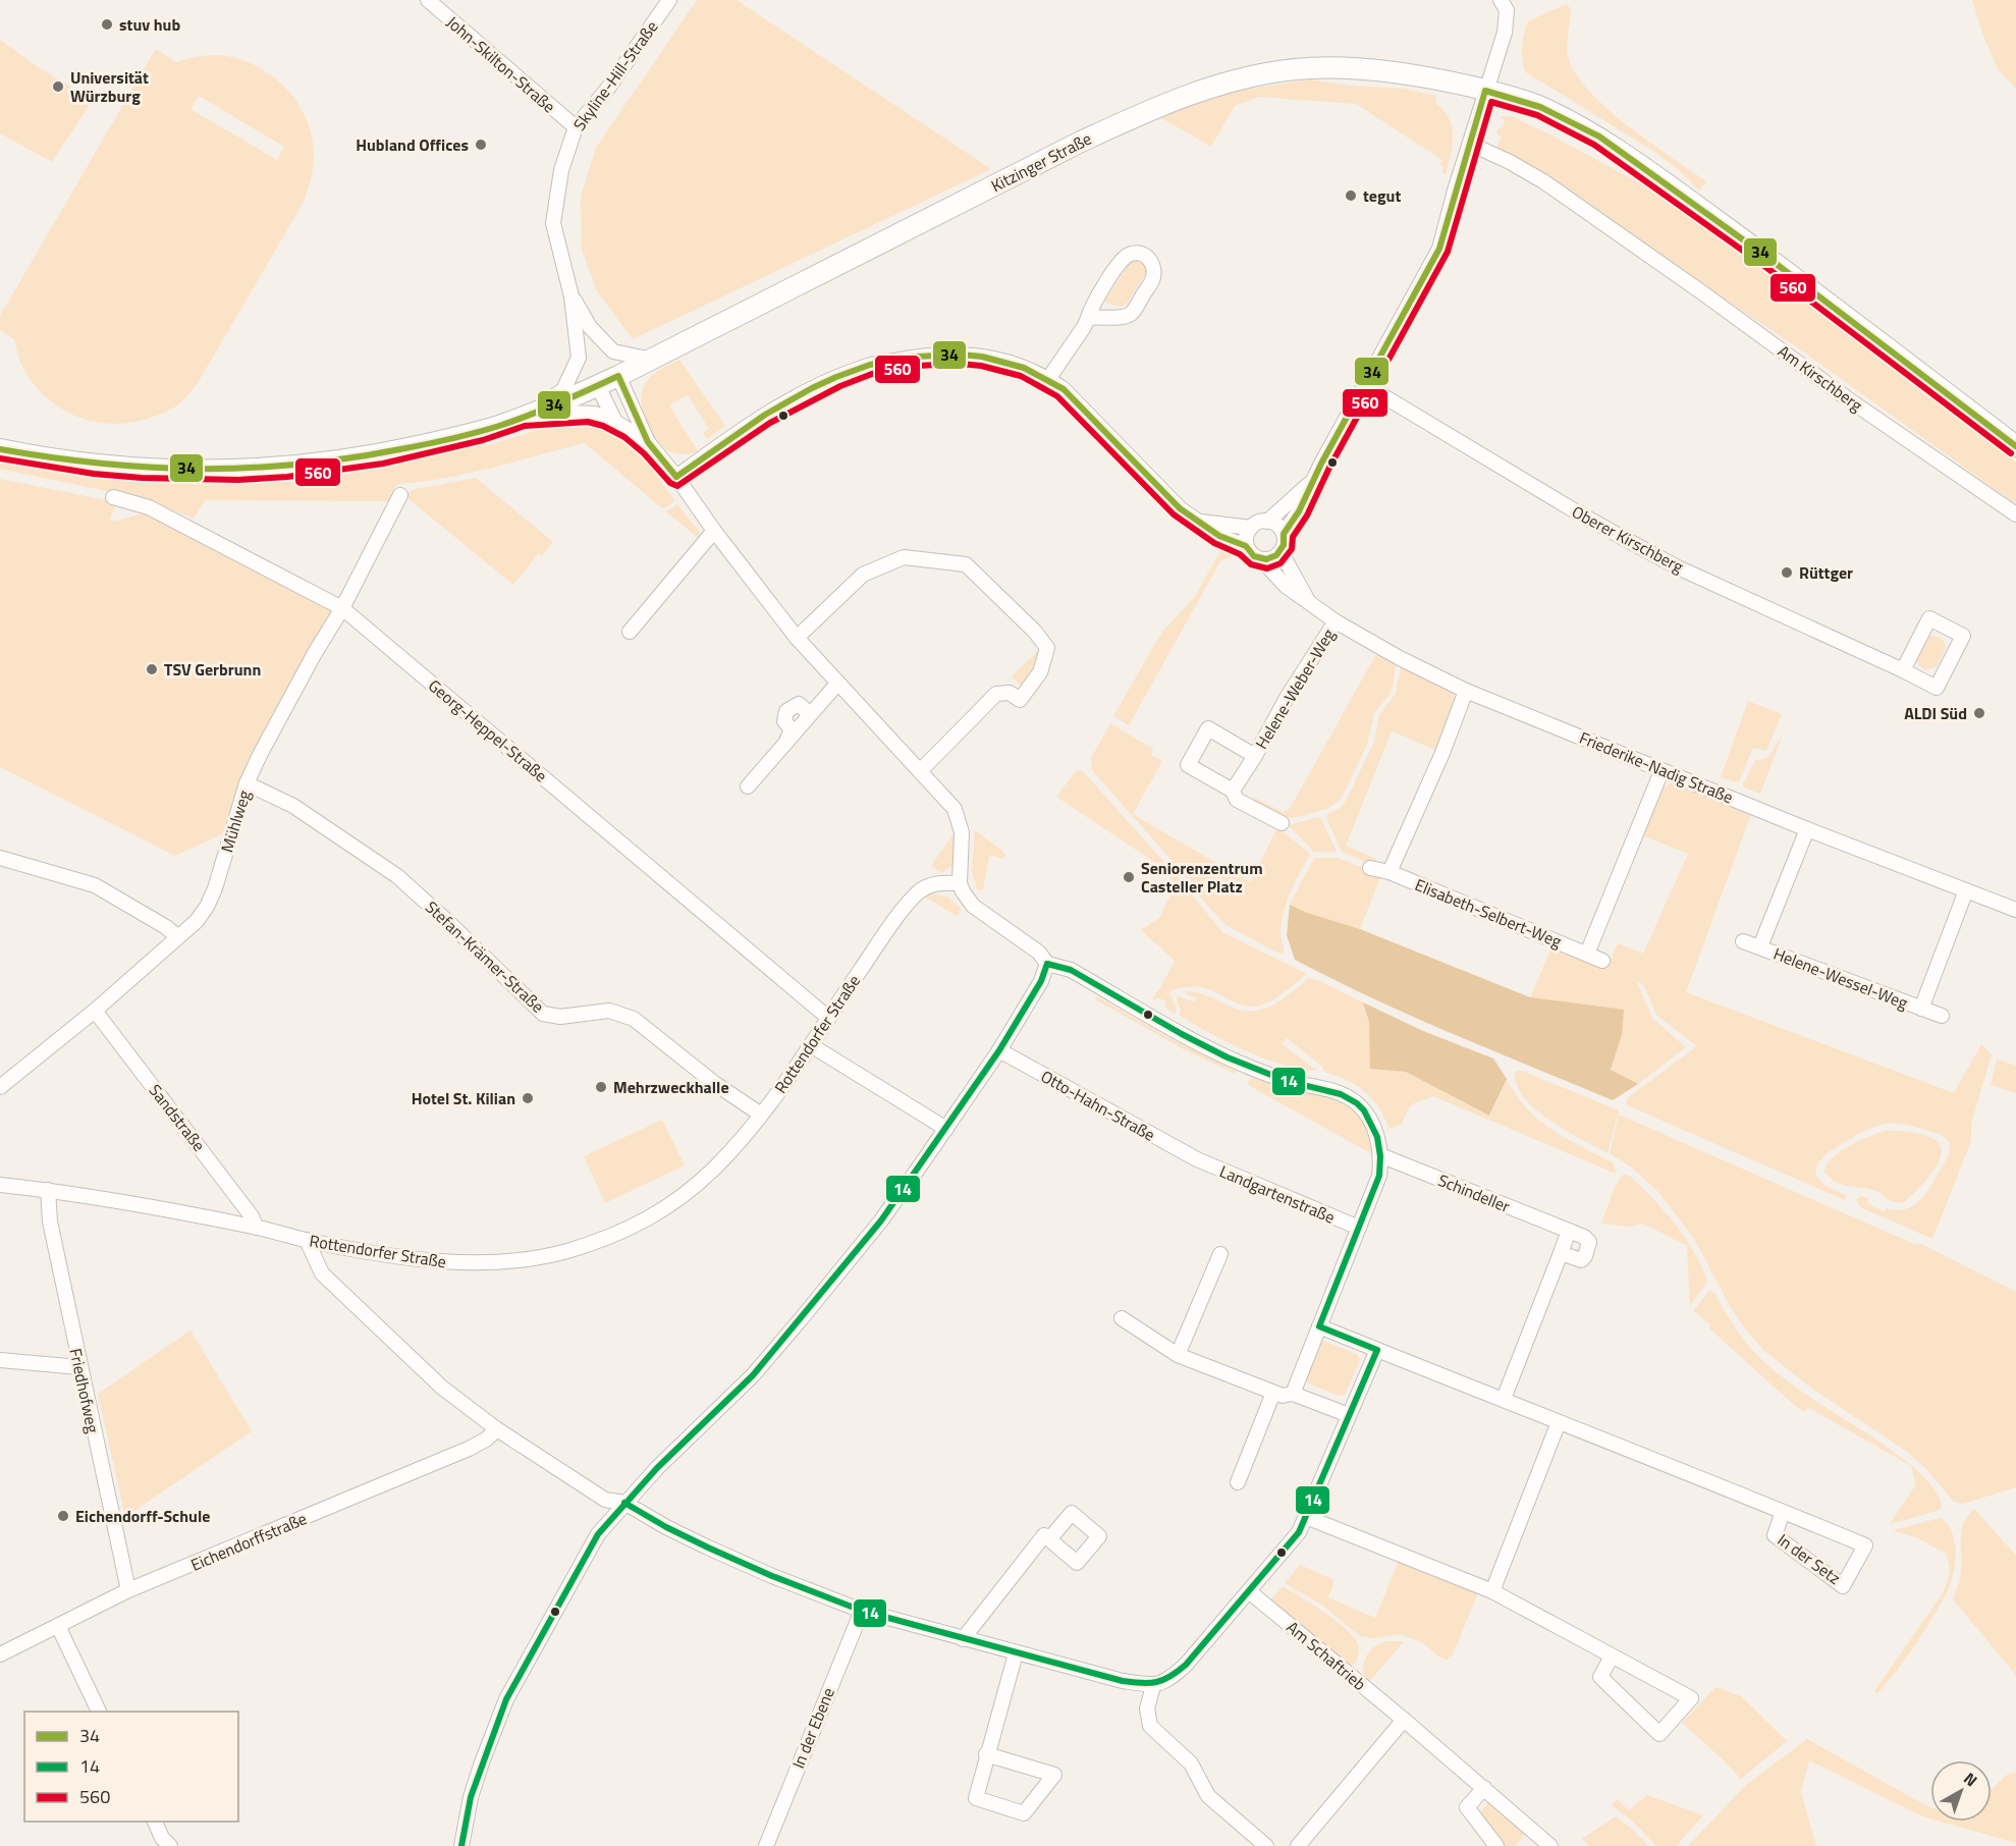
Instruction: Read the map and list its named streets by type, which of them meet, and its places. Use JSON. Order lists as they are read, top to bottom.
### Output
{
  "streets": {
    "street": [
      "John-Skilton-Straße",
      "Skyline-Hill-Straße",
      "Kitzinger Straße",
      "Am Kirschberg",
      "Oberer Kirschberg",
      "Helene-Weber-Weg",
      "Georg-Heppel-Straße",
      "Friederike-Nadig Straße",
      "Mühlweg",
      "Elisabeth-Selbert-Weg",
      "Stefan-Krämer-Straße",
      "Helene-Wessel-Weg",
      "Rottendorfer Straße",
      "Otto-Hahn-Straße",
      "Sandstraße",
      "Schindeller",
      "Landgartenstraße",
      "Friedhofweg",
      "Eichendorffstraße",
      "In der Setz",
      "Am Schaftrieb",
      "In der Ebene"
    ]
  },
  "crossings": [
    ["John-Skilton-Straße", "Skyline-Hill-Straße"],
    ["Skyline-Hill-Straße", "Kitzinger Straße"],
    ["Helene-Weber-Weg", "Friederike-Nadig Straße"],
    ["Georg-Heppel-Straße", "Mühlweg"],
    ["Georg-Heppel-Straße", "Rottendorfer Straße"],
    ["Friederike-Nadig Straße", "Helene-Wessel-Weg"],
    ["Mühlweg", "Stefan-Krämer-Straße"],
    ["Mühlweg", "Sandstraße"],
    ["Stefan-Krämer-Straße", "Rottendorfer Straße"],
    ["Rottendorfer Straße", "Sandstraße"],
    ["Rottendorfer Straße", "Friedhofweg"],
    ["Otto-Hahn-Straße", "Landgartenstraße"],
    ["Friedhofweg", "Eichendorffstraße"]
  ],
  "places": [
    "stuv hub",
    "Universität Würzburg",
    "Hubland Offices",
    "tegut",
    "Rüttger",
    "TSV Gerbrunn",
    "ALDI Süd",
    "Seniorenzentrum Casteller Platz",
    "Mehrzweckhalle",
    "Hotel St. Kilian",
    "Eichendorff-Schule"
  ],
  "lines": ["transit line 34", "transit line 560", "transit line 14"],
  "legend": ["34", "14", "560"],
  "north": "top right"
}
